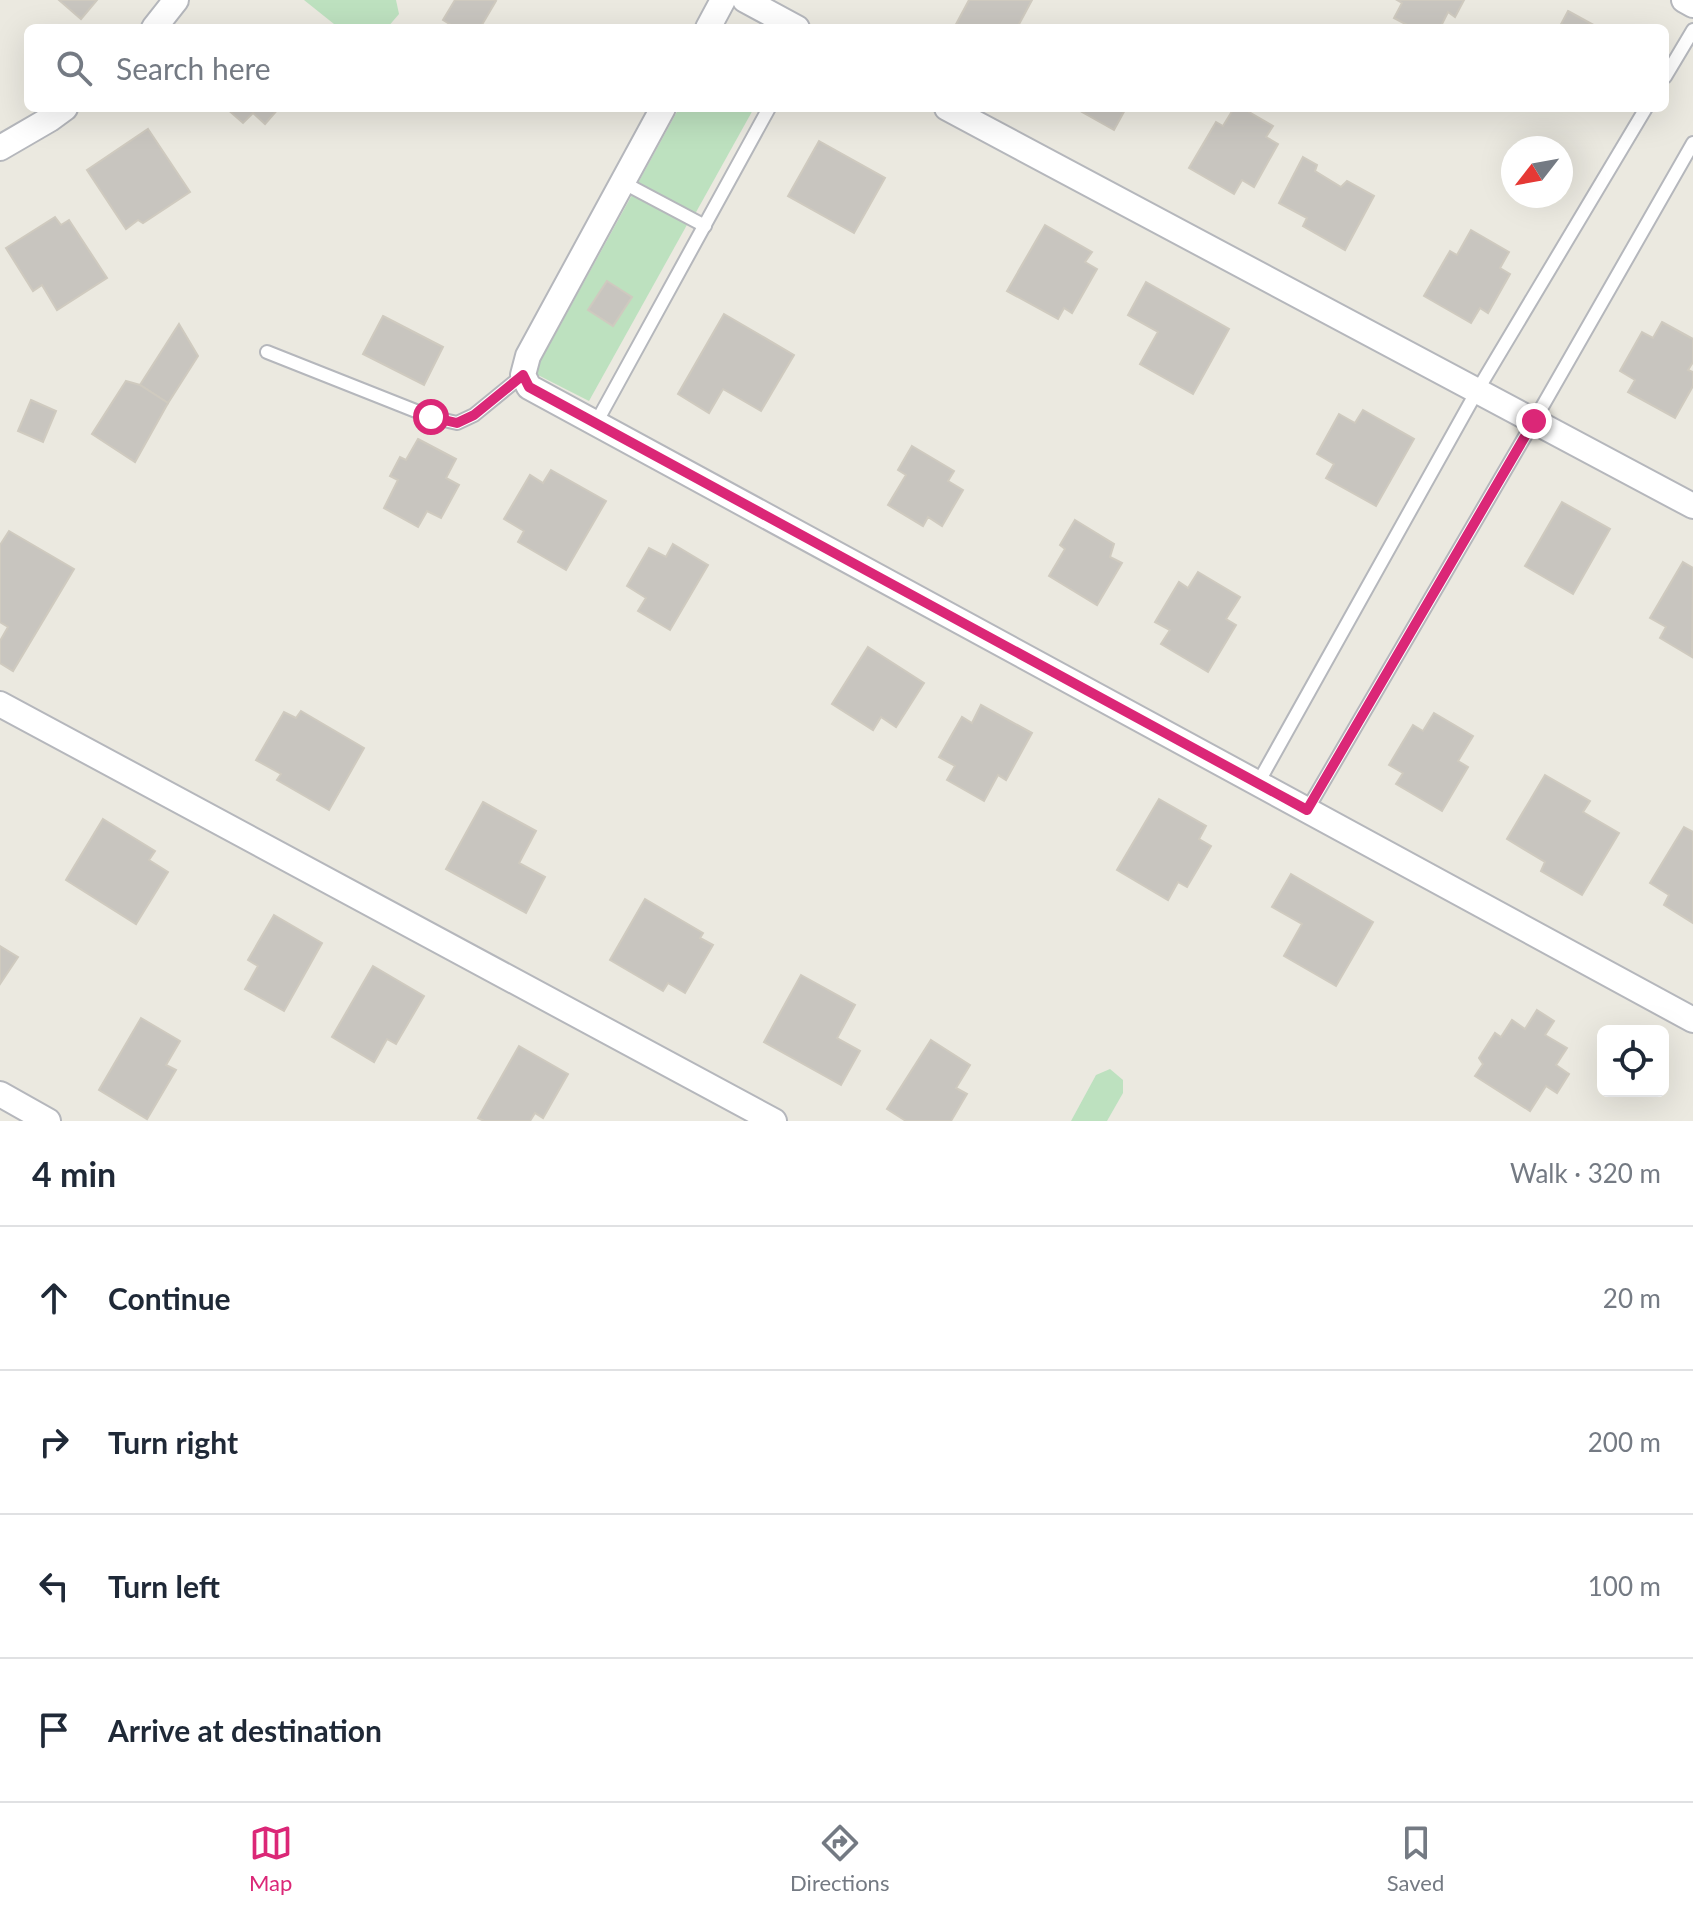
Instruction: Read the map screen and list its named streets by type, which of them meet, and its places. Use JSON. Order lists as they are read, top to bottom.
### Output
{
  "north": "bottom left",
  "page": {
    "search": "Search here",
    "heading": ["4 min", "Walk · 320 m"],
    "list": [
      ["Continue", "20 m"],
      ["Turn right", "200 m"],
      ["Turn left", "100 m"],
      "Arrive at destination"
    ],
    "nav": ["Map", "Directions", "Saved"]
  }
}
